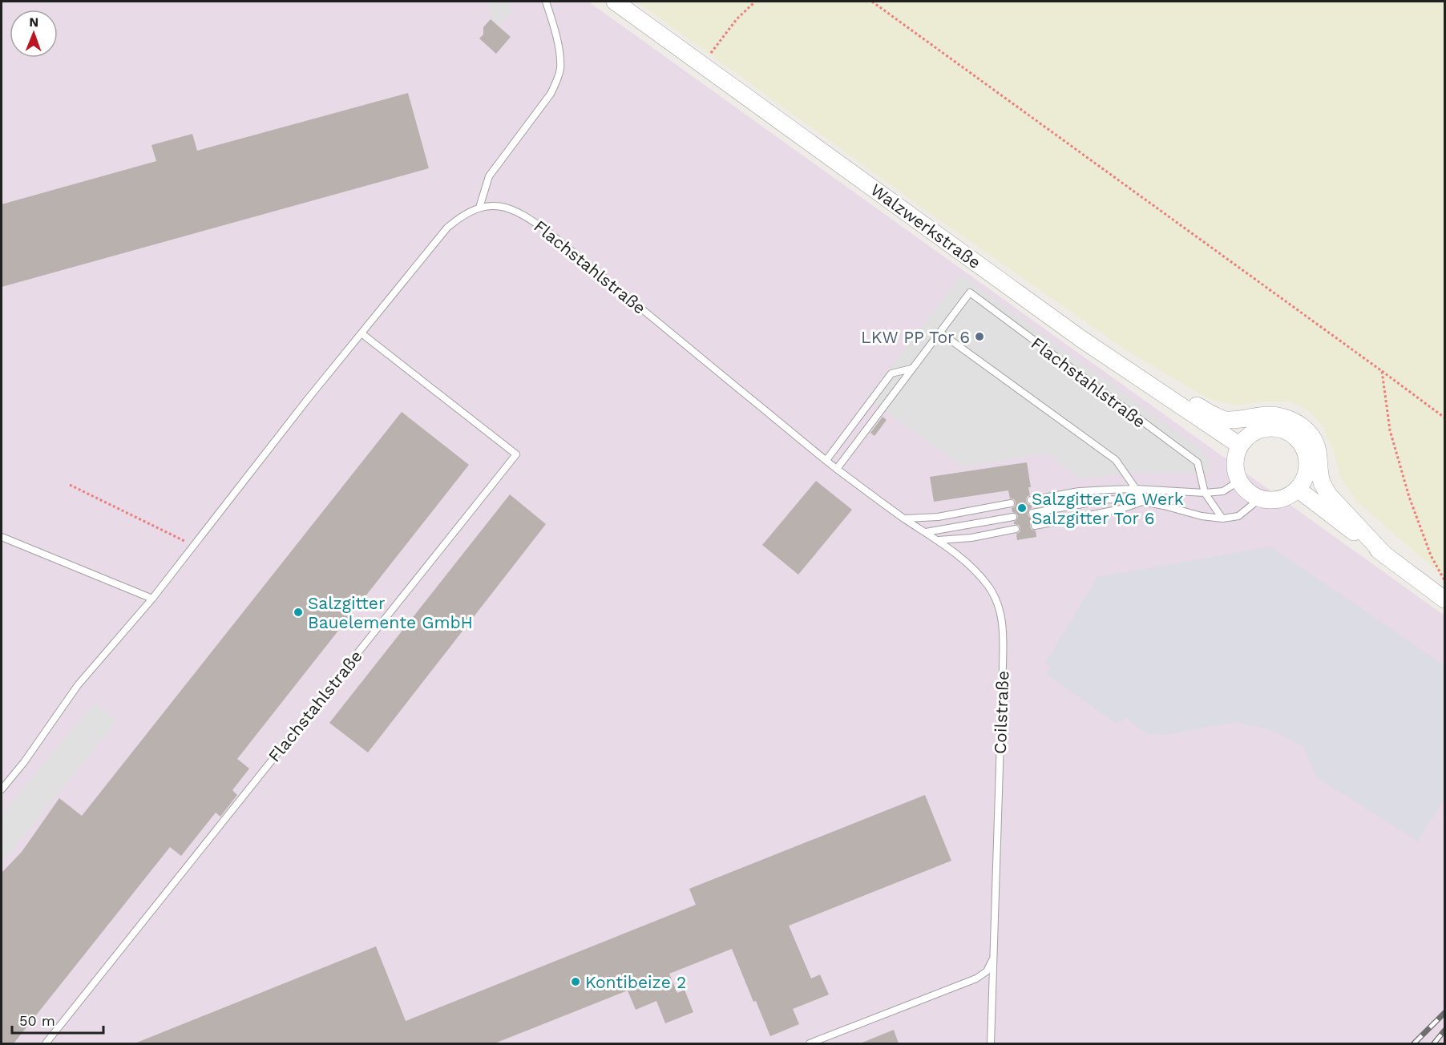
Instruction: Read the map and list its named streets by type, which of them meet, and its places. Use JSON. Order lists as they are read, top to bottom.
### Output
{
  "streets": {
    "street": ["Walzwerkstraße"],
    "lane": ["Flachstahlstraße", "Coilstraße"]
  },
  "crossings": [
    ["Flachstahlstraße", "Coilstraße"]
  ],
  "places": [
    "LKW PP Tor 6",
    "Salzgitter AG Werk Salzgitter Tor 6",
    "Salzgitter Bauelemente GmbH",
    "Kontibeize 2"
  ],
  "scale_bar": "50 m",
  "north": "top"
}
